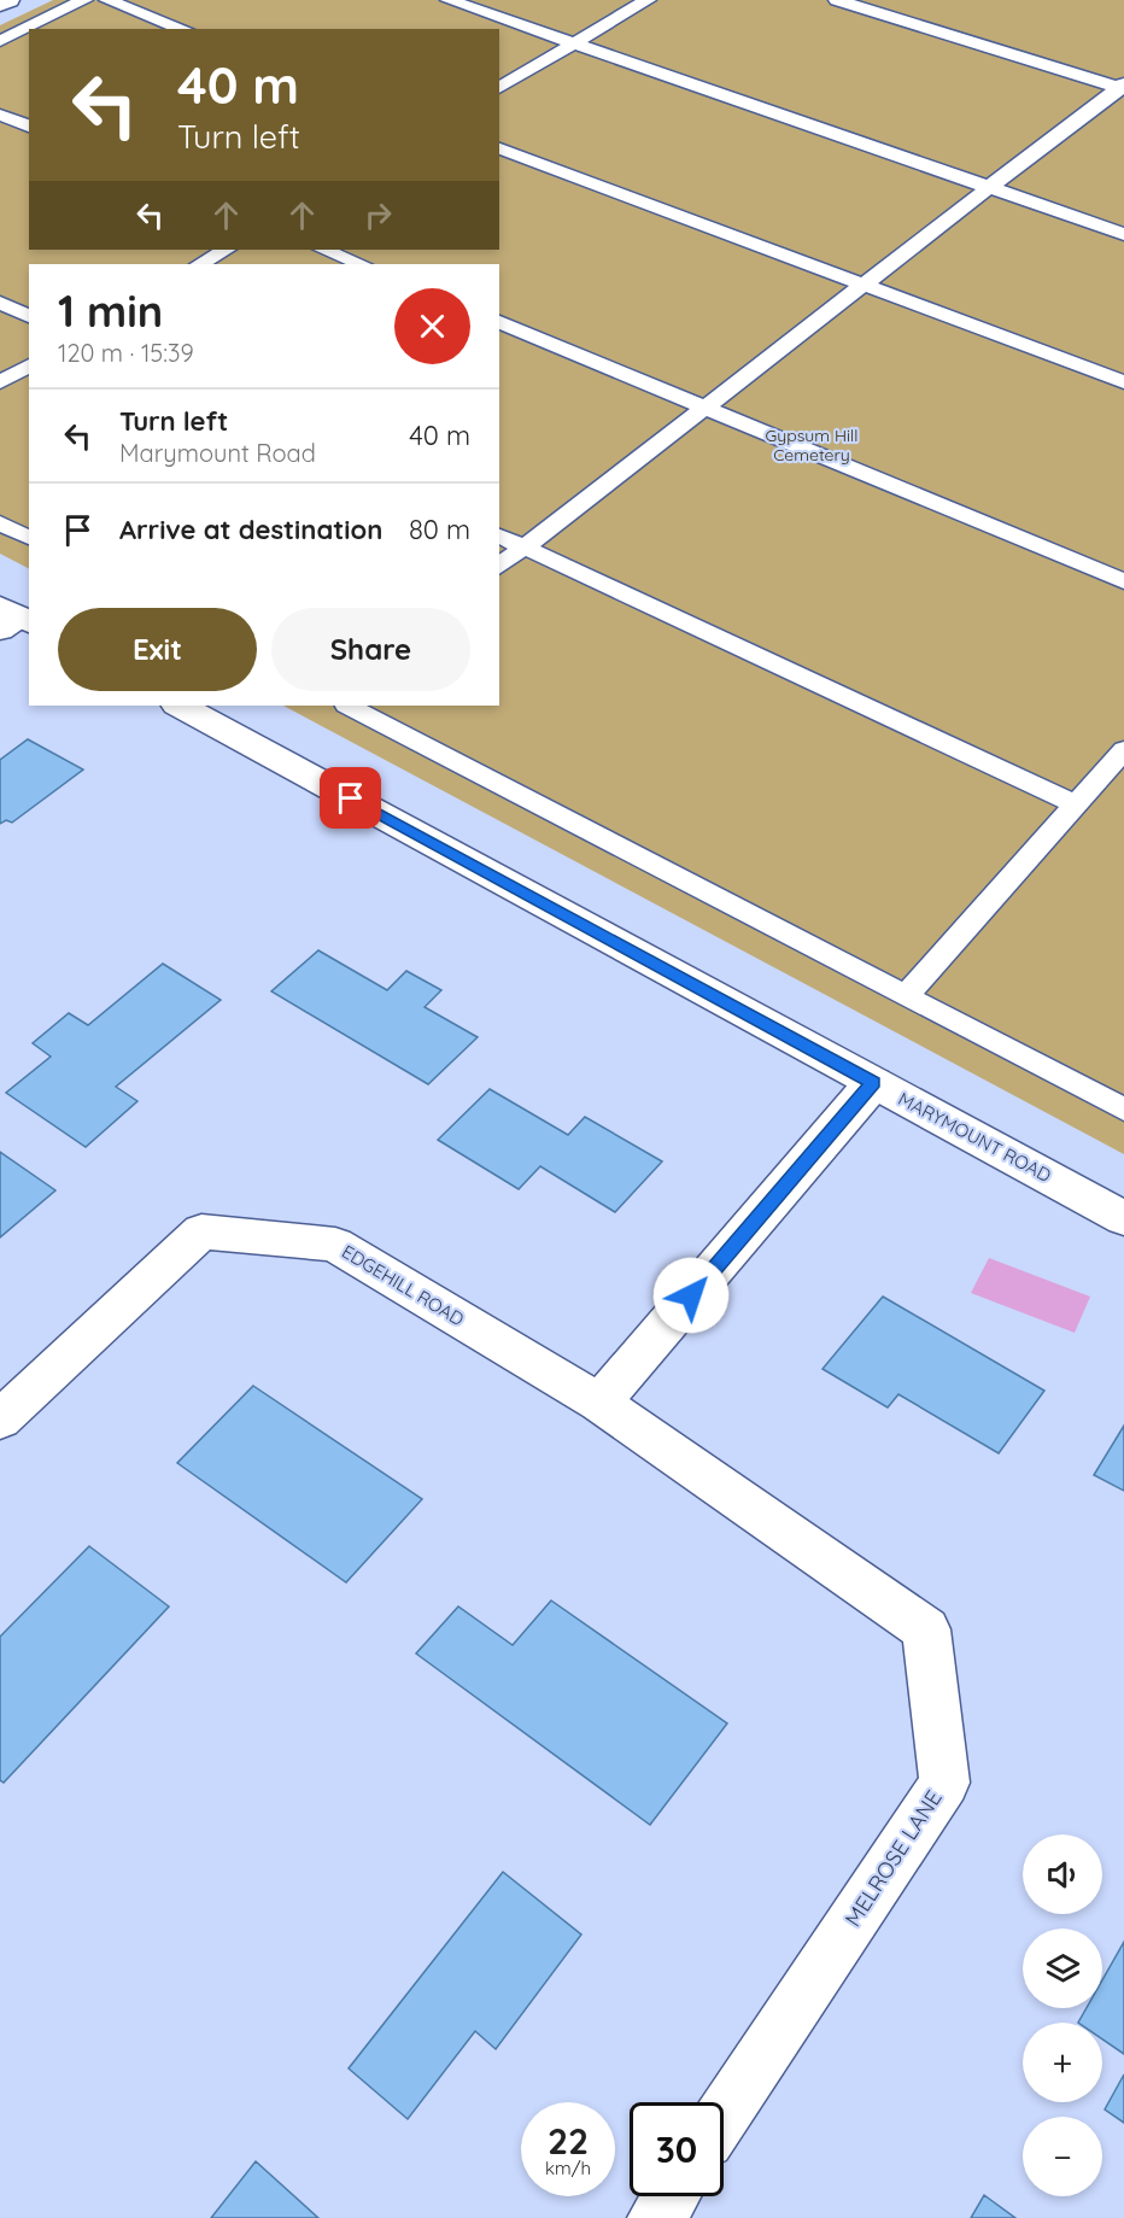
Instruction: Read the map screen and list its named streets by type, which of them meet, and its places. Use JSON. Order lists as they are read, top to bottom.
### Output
{
  "streets": {
    "street": ["MARYMOUNT ROAD", "EDGEHILL ROAD", "MELROSE LANE"]
  },
  "crossings": [
    ["EDGEHILL ROAD", "MELROSE LANE"]
  ],
  "parks": ["Gypsum Hill Cemetery"],
  "page": {
    "turn": ["40 m", "Turn left"],
    "heading": ["1 min", "120 m · 15:39"],
    "list": [
      {
        "name": "Turn left",
        "note": "Marymount Road",
        "value": "40 m"
      },
      {
        "name": "Arrive at destination",
        "value": "80 m"
      }
    ],
    "buttons": ["Exit", "Share"],
    "map_buttons": ["+", "−"],
    "speed": "22 km/h",
    "limit": "30"
  }
}
